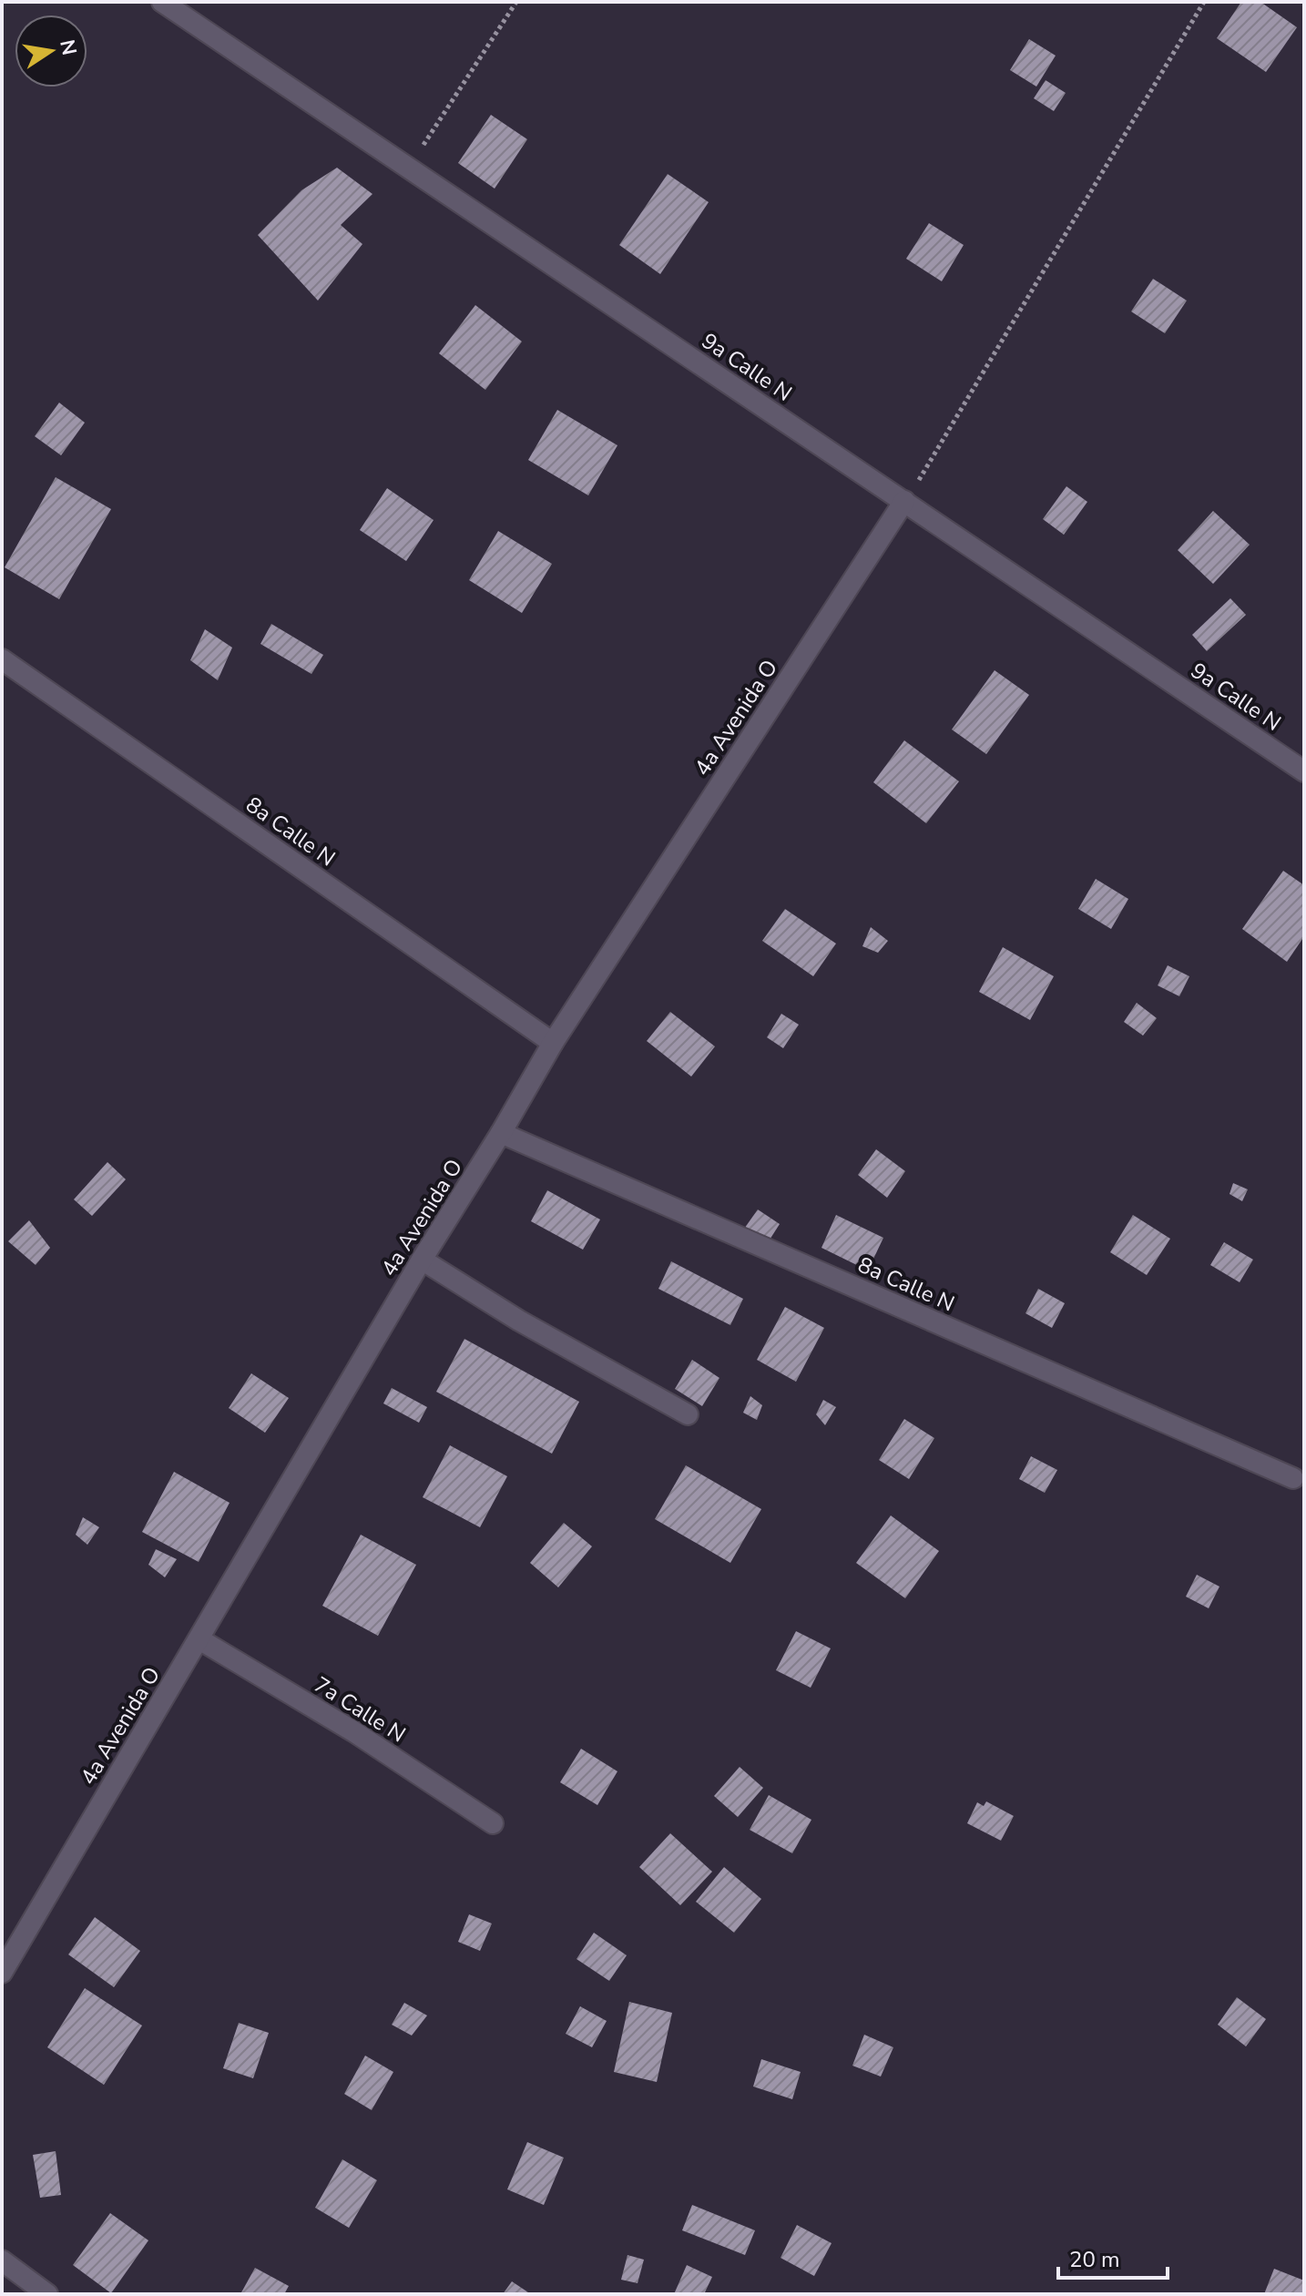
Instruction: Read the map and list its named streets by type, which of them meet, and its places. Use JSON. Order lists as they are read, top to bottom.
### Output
{
  "streets": {
    "street": [
      "9a Calle N",
      "4a Avenida O",
      "8a Calle N",
      "7a Calle N"
    ]
  },
  "crossings": [
    ["9a Calle N", "4a Avenida O"],
    ["4a Avenida O", "8a Calle N"],
    ["4a Avenida O", "7a Calle N"]
  ],
  "scale_bar": "20 m",
  "north": "right"
}
